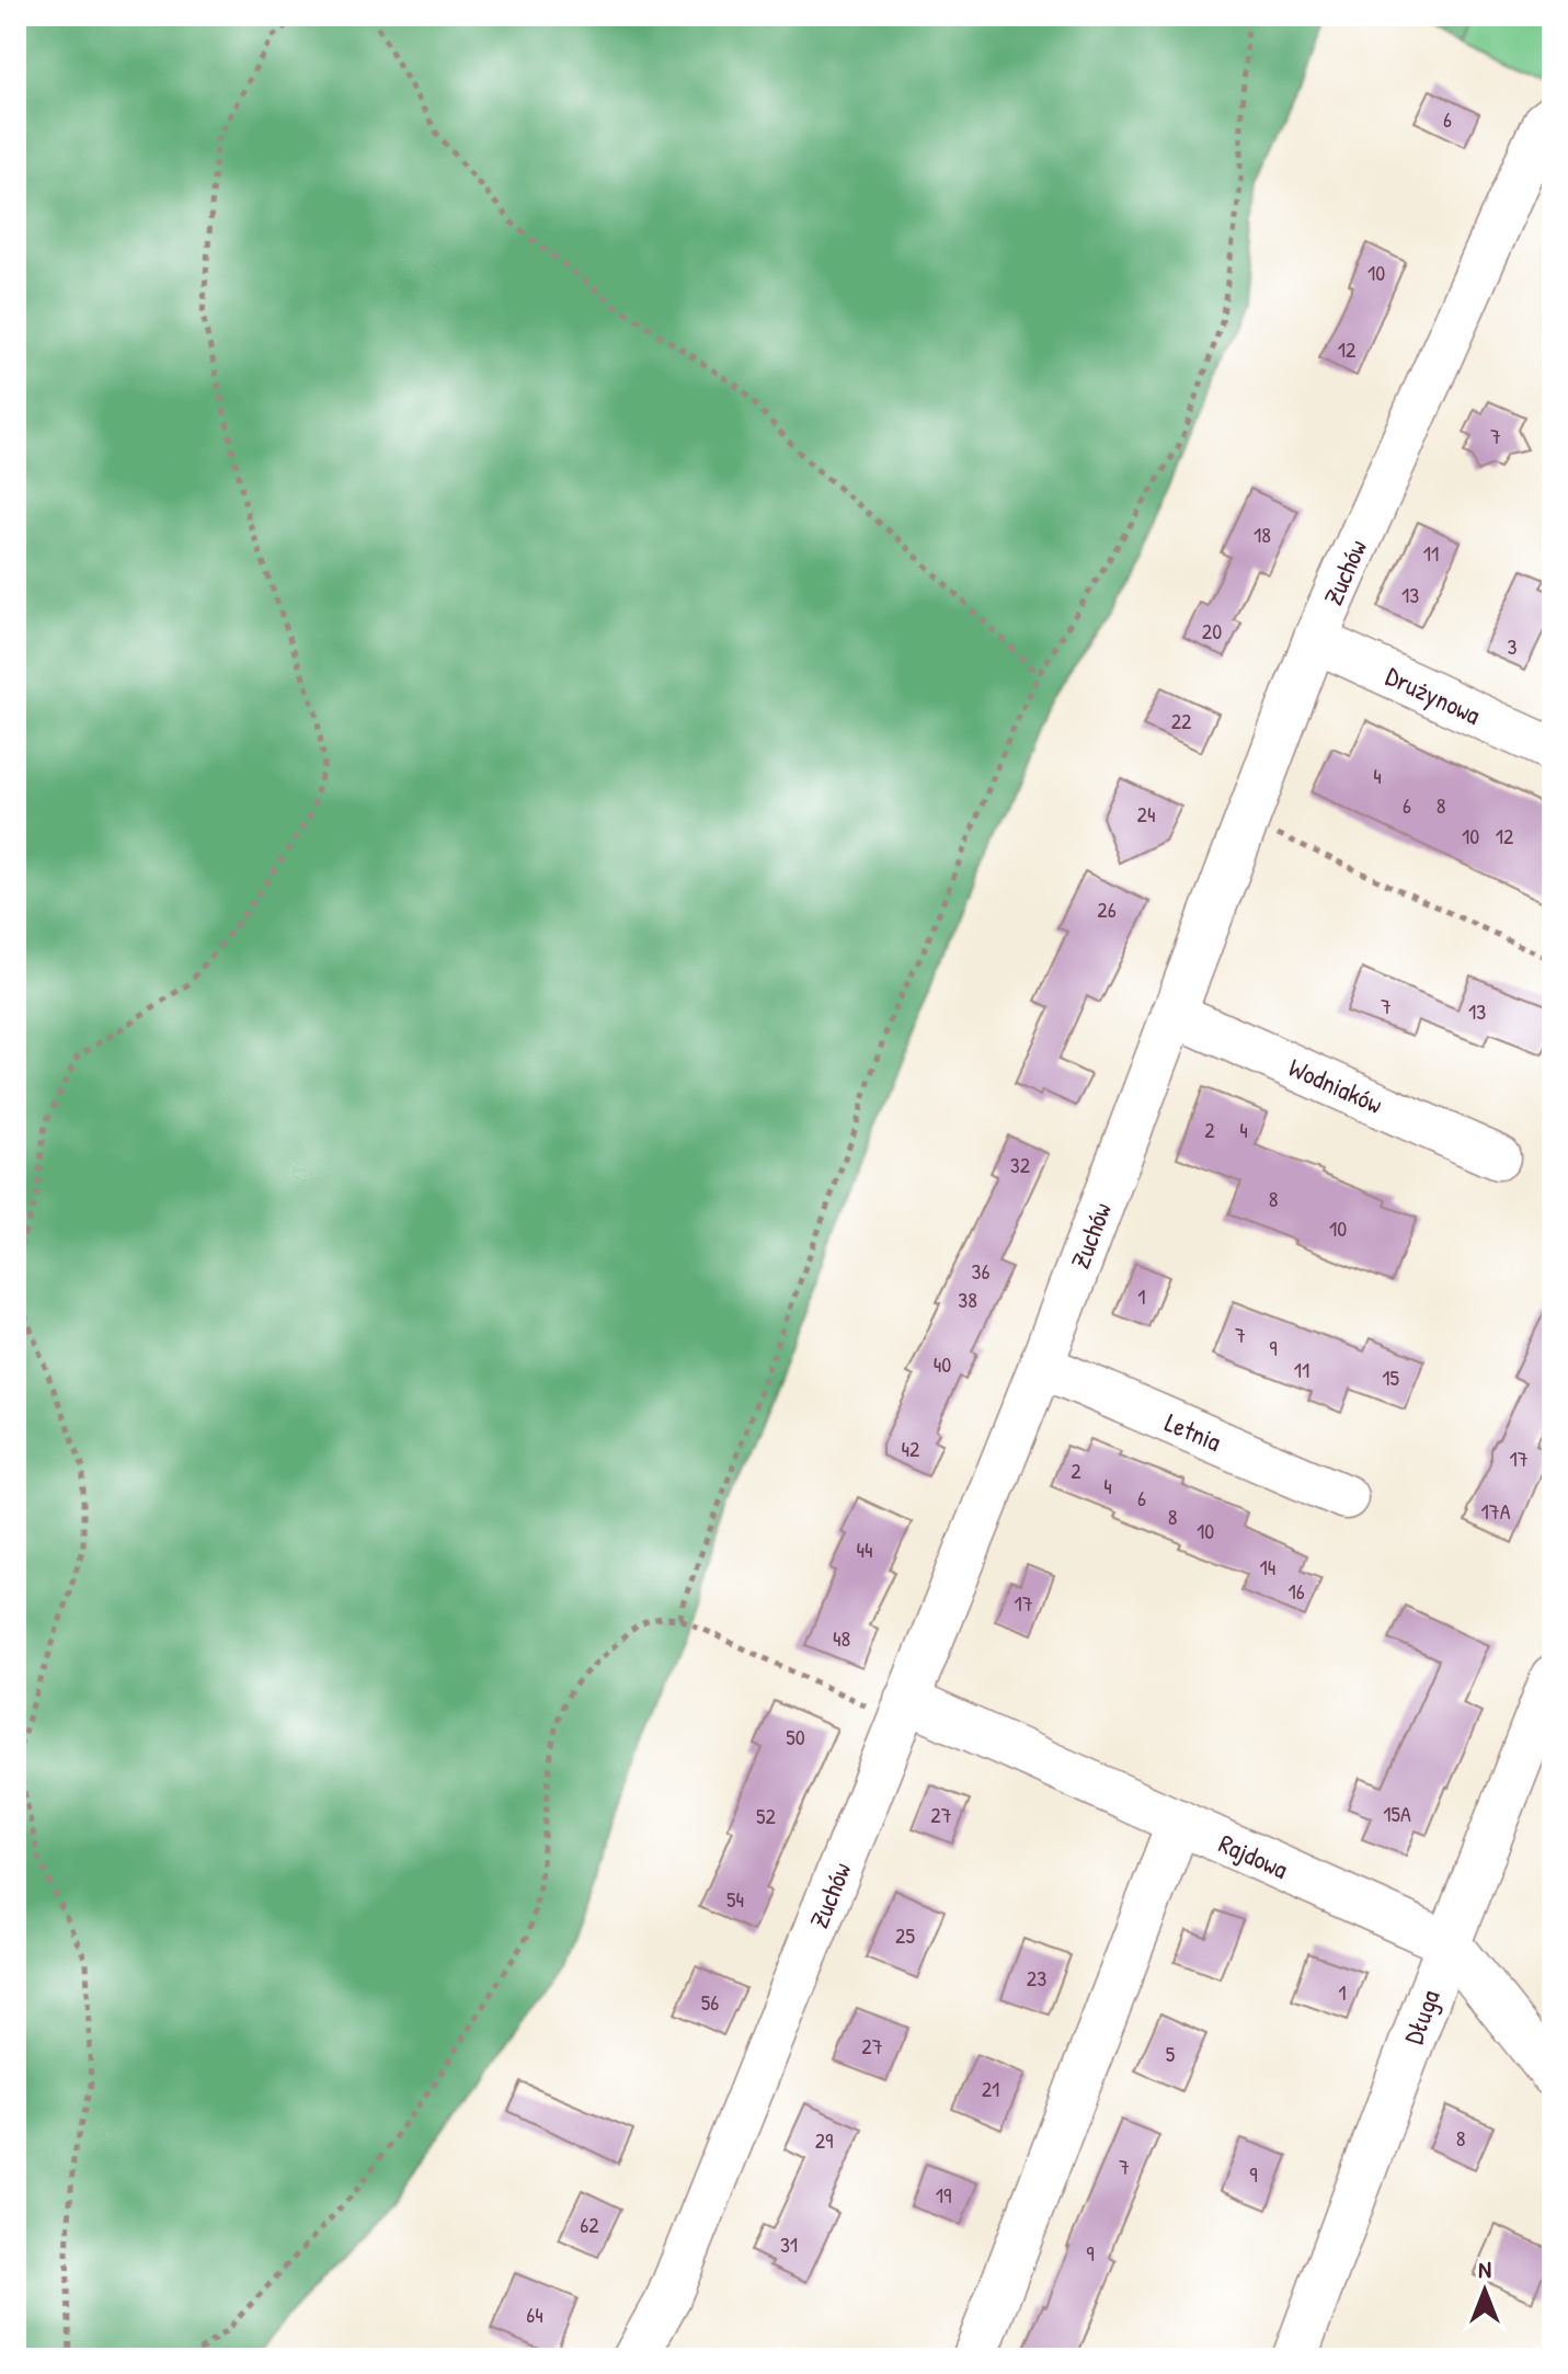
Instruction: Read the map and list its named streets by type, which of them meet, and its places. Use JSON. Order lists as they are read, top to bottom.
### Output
{
  "streets": {
    "street": [
      "Zuchów",
      "Drużynowa",
      "Wodniaków",
      "Letnia",
      "Rajdowa",
      "Długa"
    ]
  },
  "crossings": [
    ["Zuchów", "Drużynowa"],
    ["Zuchów", "Wodniaków"],
    ["Zuchów", "Letnia"],
    ["Zuchów", "Rajdowa"],
    ["Rajdowa", "Długa"]
  ],
  "house_numbers": [
    "6",
    "10",
    "12",
    "7",
    "18",
    "11",
    "13",
    "20",
    "3",
    "22",
    "4",
    "6",
    "8",
    "24",
    "10",
    "12",
    "26",
    "7",
    "13",
    "2",
    "4",
    "32",
    "8",
    "10",
    "36",
    "1",
    "38",
    "7",
    "9",
    "40",
    "11",
    "15",
    "42",
    "17",
    "2",
    "4",
    "6",
    "17A",
    "8",
    "10",
    "44",
    "14",
    "16",
    "17",
    "48",
    "50",
    "15A",
    "27",
    "52",
    "54",
    "25",
    "23",
    "1",
    "56",
    "27",
    "5",
    "21",
    "8",
    "29",
    "7",
    "9",
    "19",
    "62",
    "31",
    "9",
    "64"
  ],
  "north": "top"
}
